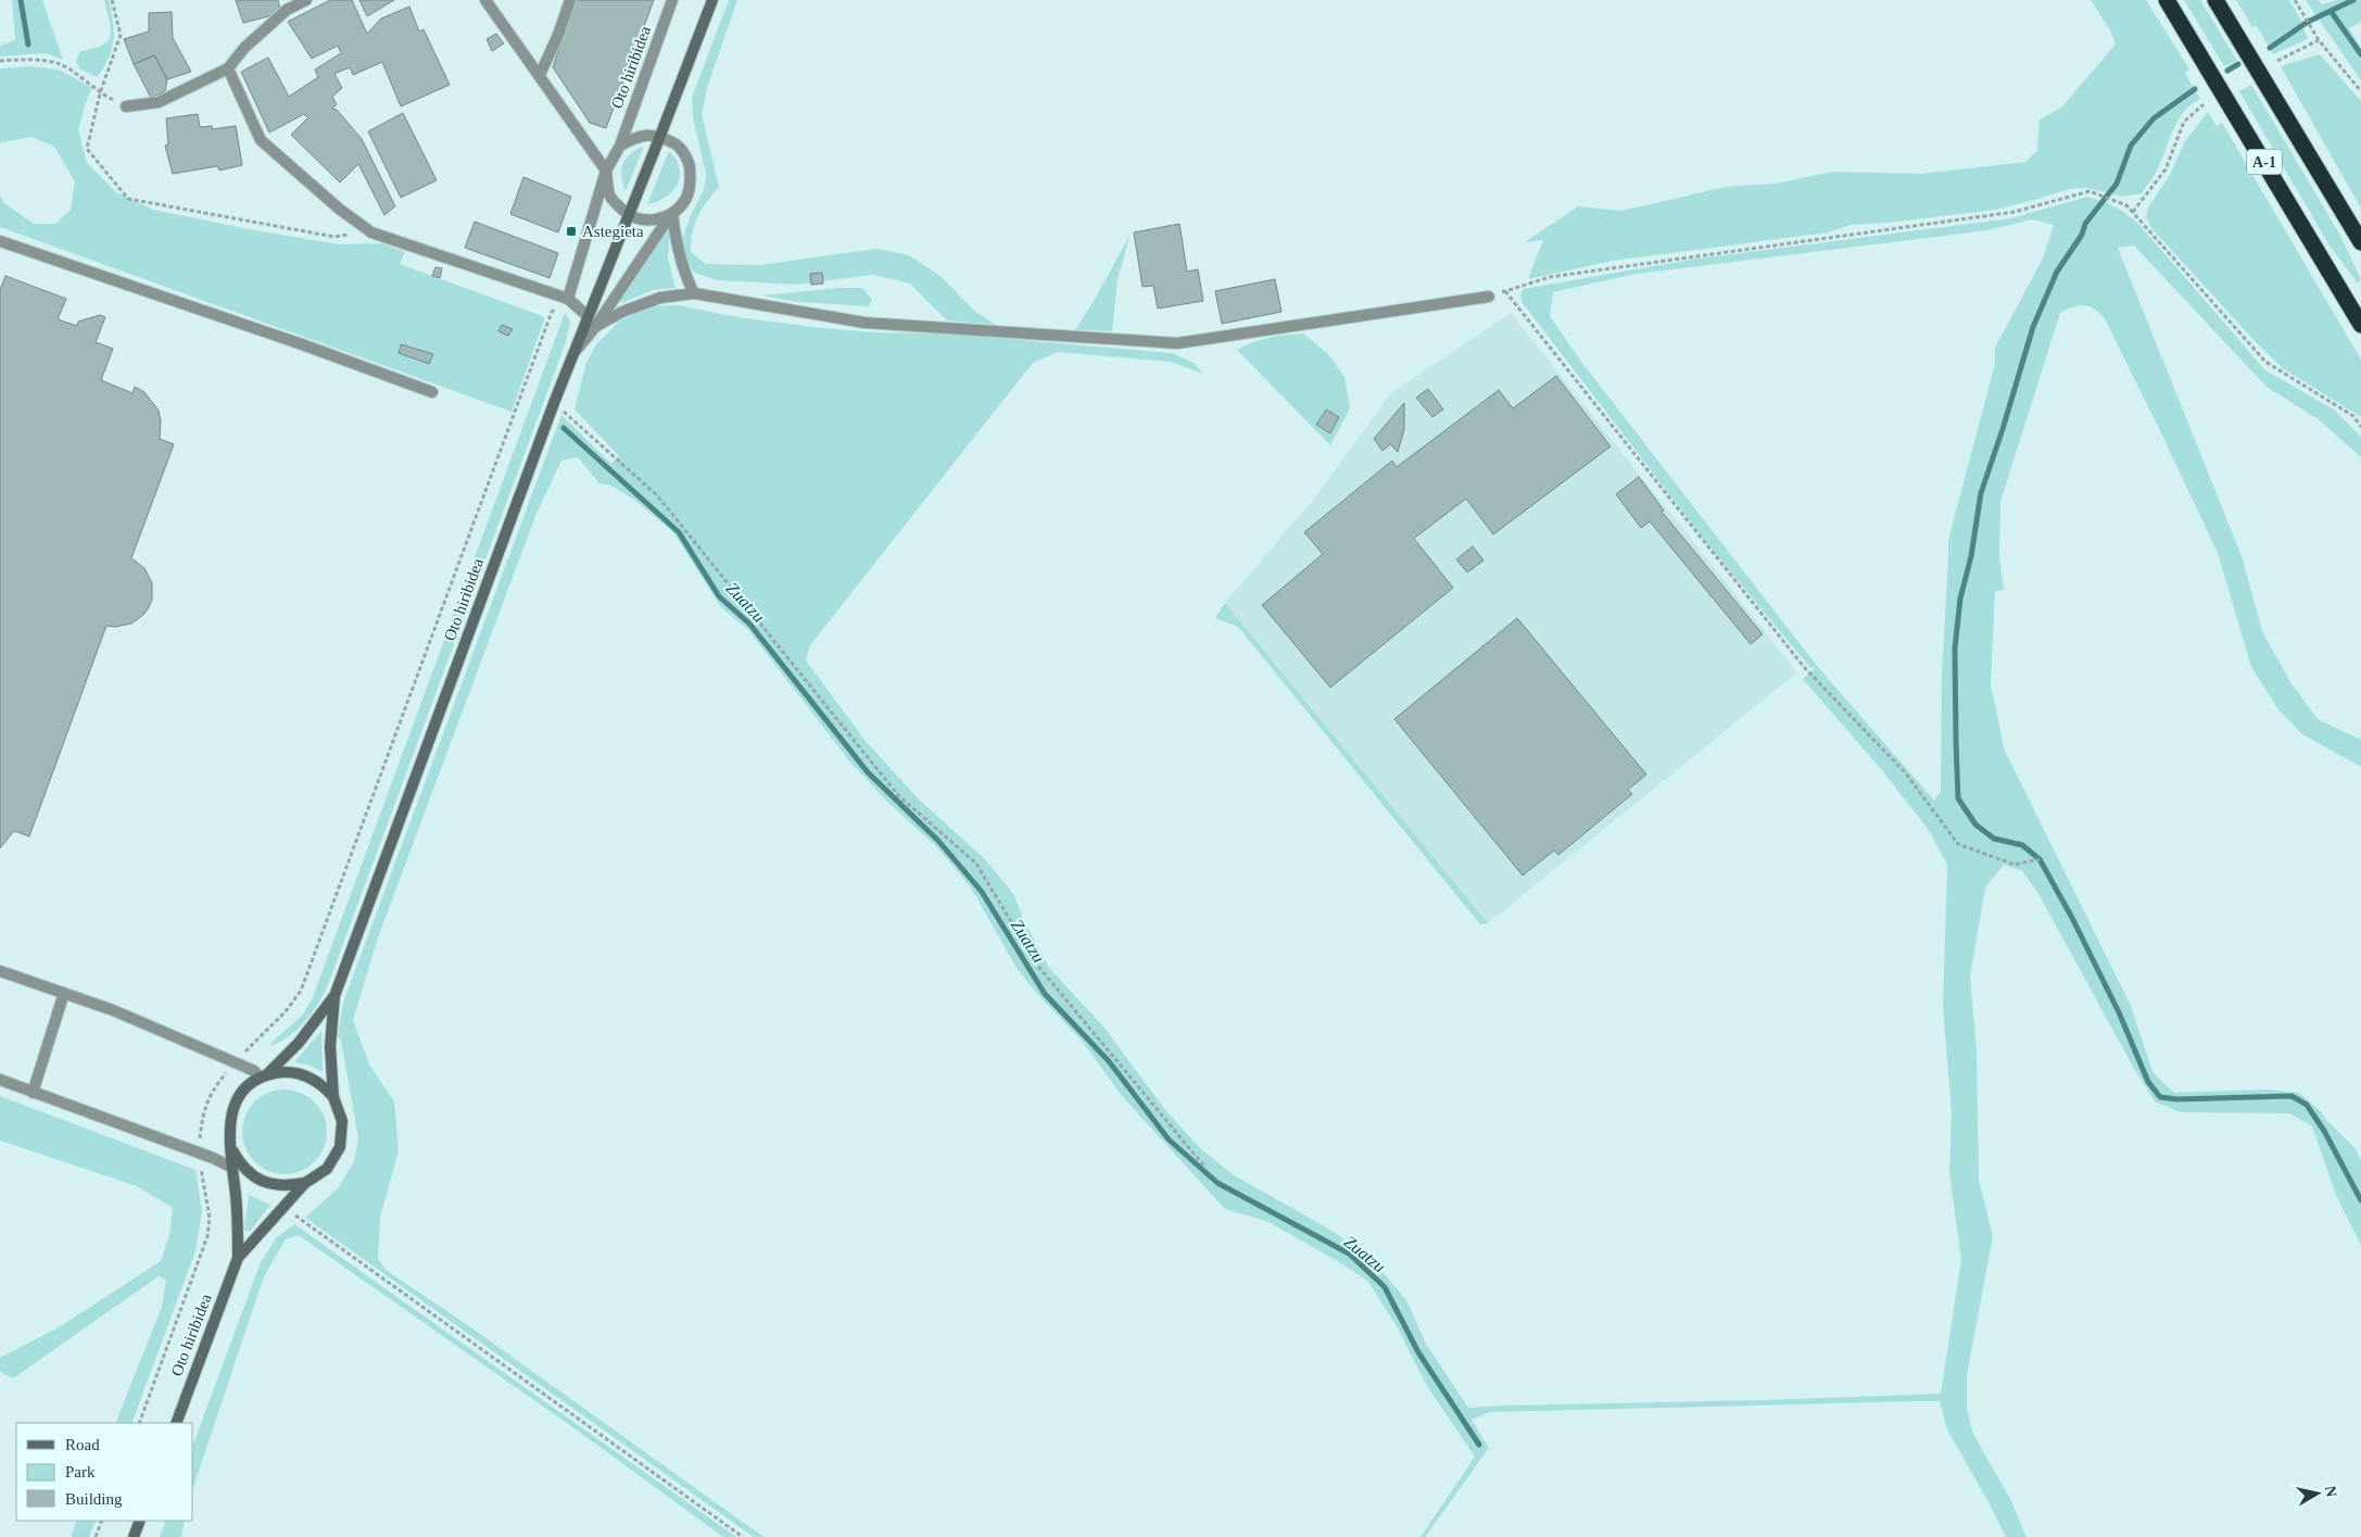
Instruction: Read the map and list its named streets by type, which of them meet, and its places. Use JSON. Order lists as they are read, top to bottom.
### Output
{
  "streets": {
    "highway": ["A-1"],
    "street": ["Oto hiribidea"]
  },
  "water": ["Zuatzu"],
  "places": {
    "transit": ["Astegieta"]
  },
  "legend": ["Road", "Park", "Building"],
  "north": "right"
}
